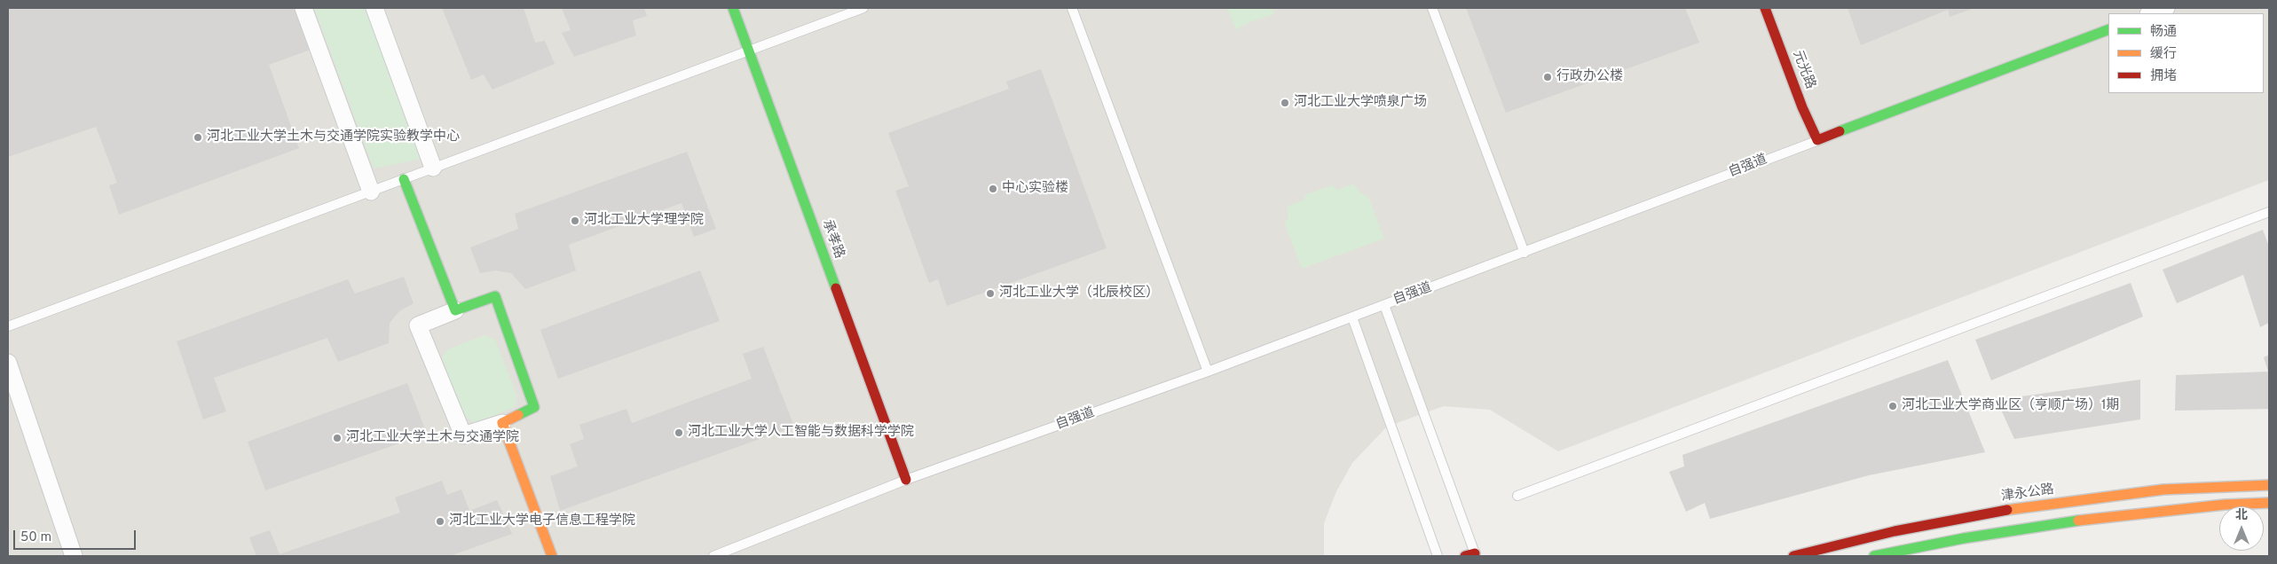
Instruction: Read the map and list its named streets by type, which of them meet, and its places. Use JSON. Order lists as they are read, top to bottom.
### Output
{
  "streets": {
    "street": [
      "元光路",
      "自强道",
      "承孝路",
      "津永公路"
    ]
  },
  "crossings": [
    ["元光路", "自强道"],
    ["自强道", "承孝路"]
  ],
  "places": [
    "行政办公楼",
    "河北工业大学喷泉广场",
    "河北工业大学土木与交通学院实验教学中心",
    "中心实验楼",
    "河北工业大学理学院",
    "河北工业大学（北辰校区）",
    "河北工业大学商业区（亨顺广场）1期",
    "河北工业大学人工智能与数据科学学院",
    "河北工业大学土木与交通学院",
    "河北工业大学电子信息工程学院"
  ],
  "legend": ["畅通", "缓行", "拥堵"],
  "scale_bar": "50 m",
  "north": "top"
}
